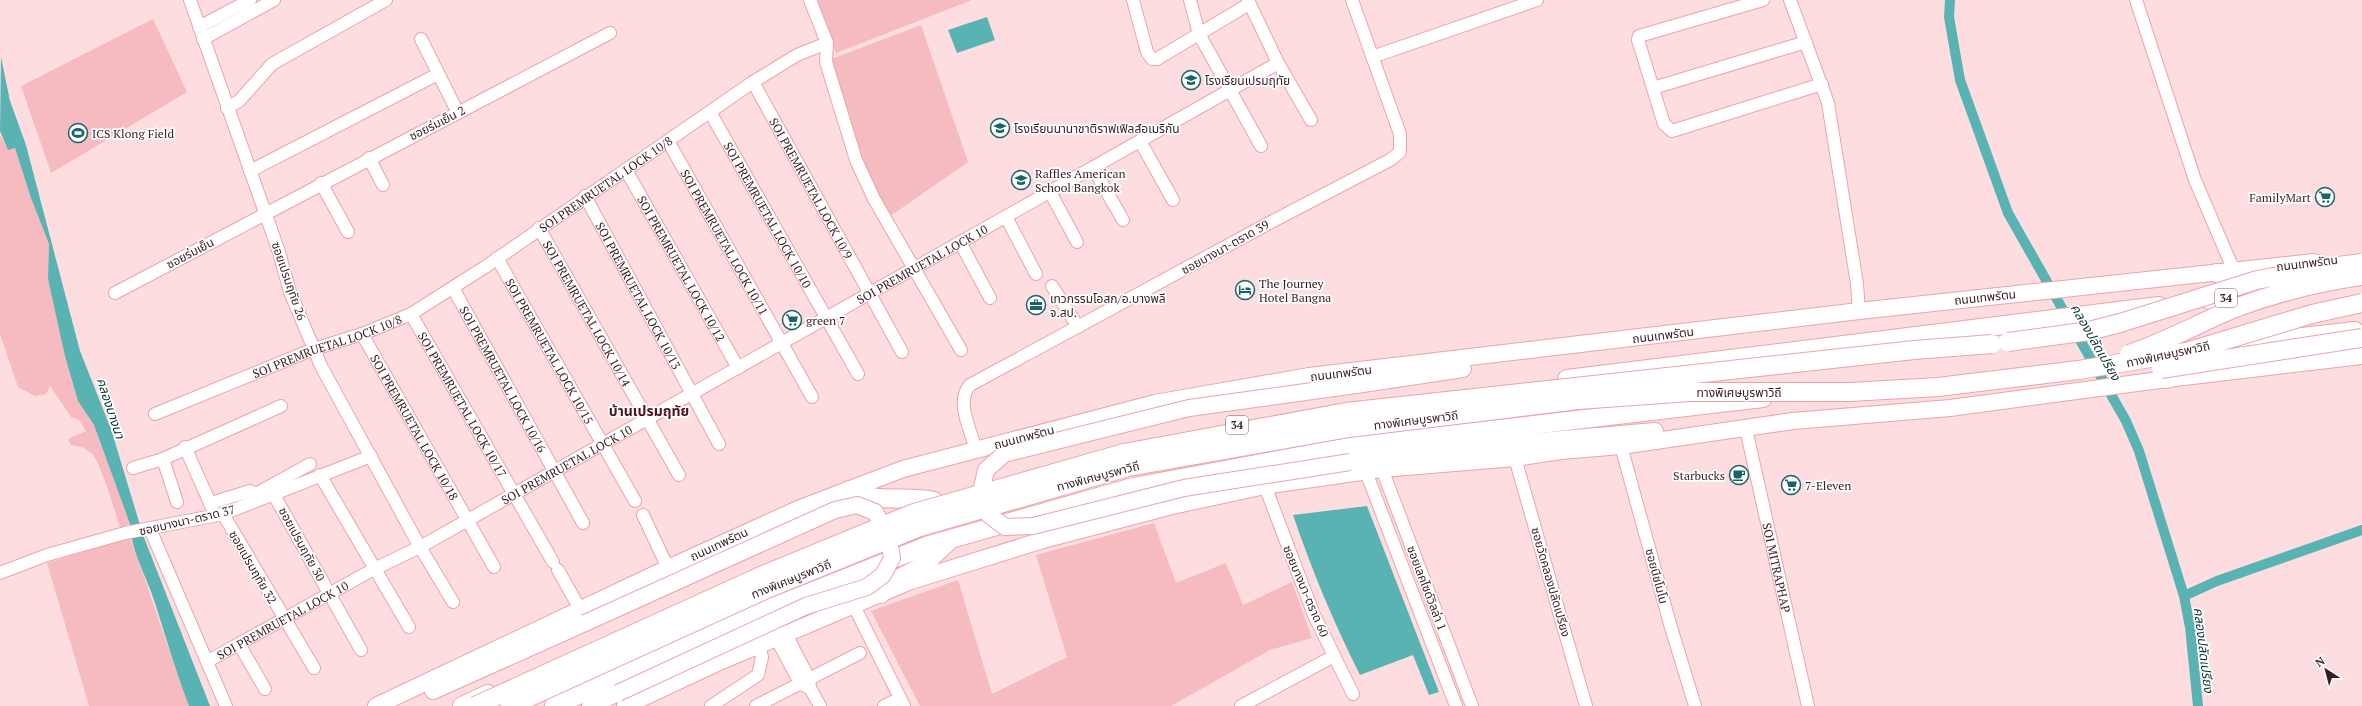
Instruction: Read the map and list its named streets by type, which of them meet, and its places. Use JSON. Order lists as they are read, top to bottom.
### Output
{
  "streets": {
    "highway": ["ถนนเทพรัตน", "34", "ทางพิเศษบูรพาวิถี"],
    "street": [
      "ซอยร่มเย็น 2",
      "SOI PREMRUETAL LOCK 10/8",
      "SOI PREMRUETAL LOCK 10/9",
      "SOI PREMRUETAL LOCK 10/10",
      "SOI PREMRUETAL LOCK 10/11",
      "ซอยบางนา-ตราด 39",
      "ซอยร่มเย็น",
      "SOI PREMRUETAL LOCK 10",
      "SOI PREMRUETAL LOCK 10/12",
      "ซอยเปรมฤทัย 26",
      "SOI PREMRUETAL LOCK 10/13",
      "SOI PREMRUETAL LOCK 10/14",
      "SOI PREMRUETAL LOCK 10/15",
      "SOI PREMRUETAL LOCK 10/16",
      "SOI PREMRUETAL LOCK 10/17",
      "SOI PREMRUETAL LOCK 10/18",
      "ซอยบางนา-ตราด 37",
      "ซอยเปรมฤทัย 30",
      "ซอยเปรมฤทัย 32",
      "SOI MITRAPHAP",
      "ซอยนีชโมโน",
      "ซอยวัดคลองปลัดเปรียง",
      "ซอยเลคไซด์วิลล่า 1",
      "ซอยบางนา-ตราด 60"
    ]
  },
  "crossings": [
    ["ซอยร่มเย็น 2", "ซอยร่มเย็น"],
    ["ซอยร่มเย็น 2", "ซอยเปรมฤทัย 26"],
    ["SOI PREMRUETAL LOCK 10/8", "SOI PREMRUETAL LOCK 10/9"],
    ["SOI PREMRUETAL LOCK 10/8", "SOI PREMRUETAL LOCK 10/10"],
    ["SOI PREMRUETAL LOCK 10/8", "SOI PREMRUETAL LOCK 10/11"],
    ["SOI PREMRUETAL LOCK 10/8", "SOI PREMRUETAL LOCK 10/12"],
    ["SOI PREMRUETAL LOCK 10/8", "ซอยเปรมฤทัย 26"],
    ["SOI PREMRUETAL LOCK 10/8", "SOI PREMRUETAL LOCK 10/13"],
    ["SOI PREMRUETAL LOCK 10/8", "SOI PREMRUETAL LOCK 10/14"],
    ["SOI PREMRUETAL LOCK 10/8", "SOI PREMRUETAL LOCK 10/15"],
    ["SOI PREMRUETAL LOCK 10/8", "SOI PREMRUETAL LOCK 10/16"],
    ["SOI PREMRUETAL LOCK 10/8", "SOI PREMRUETAL LOCK 10/17"],
    ["SOI PREMRUETAL LOCK 10/8", "SOI PREMRUETAL LOCK 10/18"],
    ["SOI PREMRUETAL LOCK 10/9", "SOI PREMRUETAL LOCK 10"],
    ["SOI PREMRUETAL LOCK 10/10", "SOI PREMRUETAL LOCK 10"],
    ["SOI PREMRUETAL LOCK 10/11", "SOI PREMRUETAL LOCK 10"],
    ["ซอยบางนา-ตราด 39", "ถนนเทพรัตน"],
    ["ซอยร่มเย็น", "ซอยเปรมฤทัย 26"],
    ["ถนนเทพรัตน", "SOI PREMRUETAL LOCK 10/17"],
    ["SOI PREMRUETAL LOCK 10", "SOI PREMRUETAL LOCK 10/12"],
    ["SOI PREMRUETAL LOCK 10", "ซอยเปรมฤทัย 26"],
    ["SOI PREMRUETAL LOCK 10", "SOI PREMRUETAL LOCK 10/13"],
    ["SOI PREMRUETAL LOCK 10", "SOI PREMRUETAL LOCK 10/14"],
    ["SOI PREMRUETAL LOCK 10", "SOI PREMRUETAL LOCK 10/15"],
    ["SOI PREMRUETAL LOCK 10", "SOI PREMRUETAL LOCK 10/16"],
    ["SOI PREMRUETAL LOCK 10", "SOI PREMRUETAL LOCK 10/17"],
    ["SOI PREMRUETAL LOCK 10", "SOI PREMRUETAL LOCK 10/18"],
    ["SOI PREMRUETAL LOCK 10", "ซอยเปรมฤทัย 30"],
    ["SOI PREMRUETAL LOCK 10", "ซอยเปรมฤทัย 32"],
    ["ซอยเปรมฤทัย 26", "ซอยบางนา-ตราด 37"],
    ["ซอยบางนา-ตราด 37", "ซอยเปรมฤทัย 30"],
    ["ซอยบางนา-ตราด 37", "ซอยเปรมฤทัย 32"]
  ],
  "districts": ["บ้านเปรมฤทัย"],
  "water": ["คลองปลัดเปรียง", "คลองบางนา"],
  "places": {
    "school or university": ["โรงเรียนเปรมฤทัย", "โรงเรียนนานาชาติราฟเฟิลส์อเมริกัน", "Raffles American School Bangkok"],
    "sports": ["ICS Klong Field"],
    "supermarket": ["FamilyMart", "green 7", "7-Eleven"],
    "hotel": ["The Journey Hotel Bangna"],
    "office": ["เทวกรรมโอสก/อ.บางพลี จ.สป."],
    "cafe": ["Starbucks"]
  },
  "north": "top left"
}
